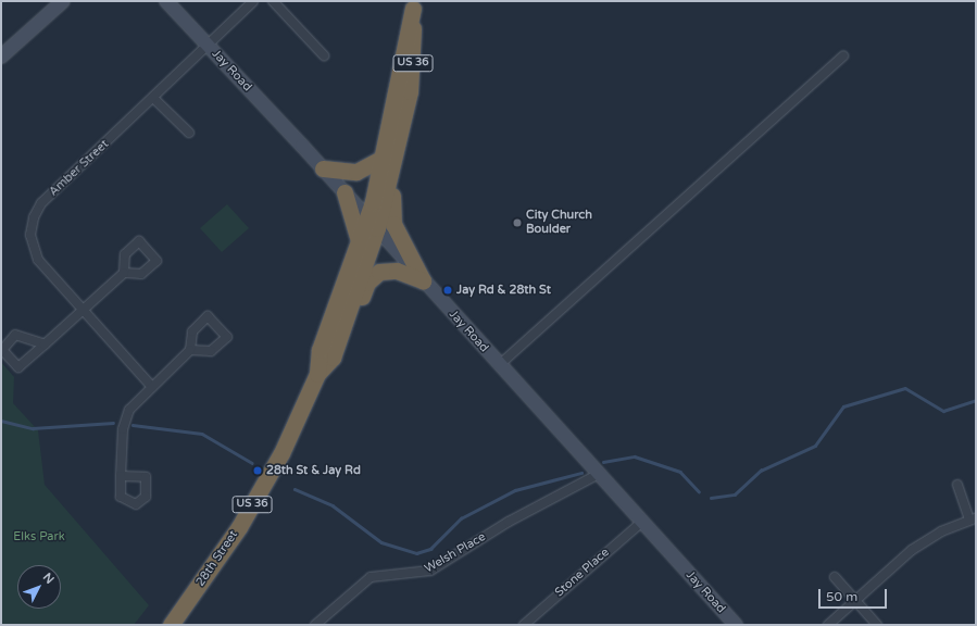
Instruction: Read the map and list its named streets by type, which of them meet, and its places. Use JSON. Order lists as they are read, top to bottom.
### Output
{
  "streets": {
    "highway": ["US 36", "28th Street"],
    "street": [
      "Jay Road",
      "Amber Street",
      "Welsh Place",
      "Stone Place"
    ]
  },
  "crossings": [
    ["US 36", "Jay Road"],
    ["US 36", "28th Street"],
    ["Jay Road", "Amber Street"],
    ["Jay Road", "Welsh Place"],
    ["Jay Road", "28th Street"],
    ["Jay Road", "Stone Place"]
  ],
  "parks": ["Elks Park"],
  "places": ["City Church Boulder", "Jay Rd & 28th St", "28th St & Jay Rd"],
  "scale_bar": "50 m",
  "north": "top right"
}
